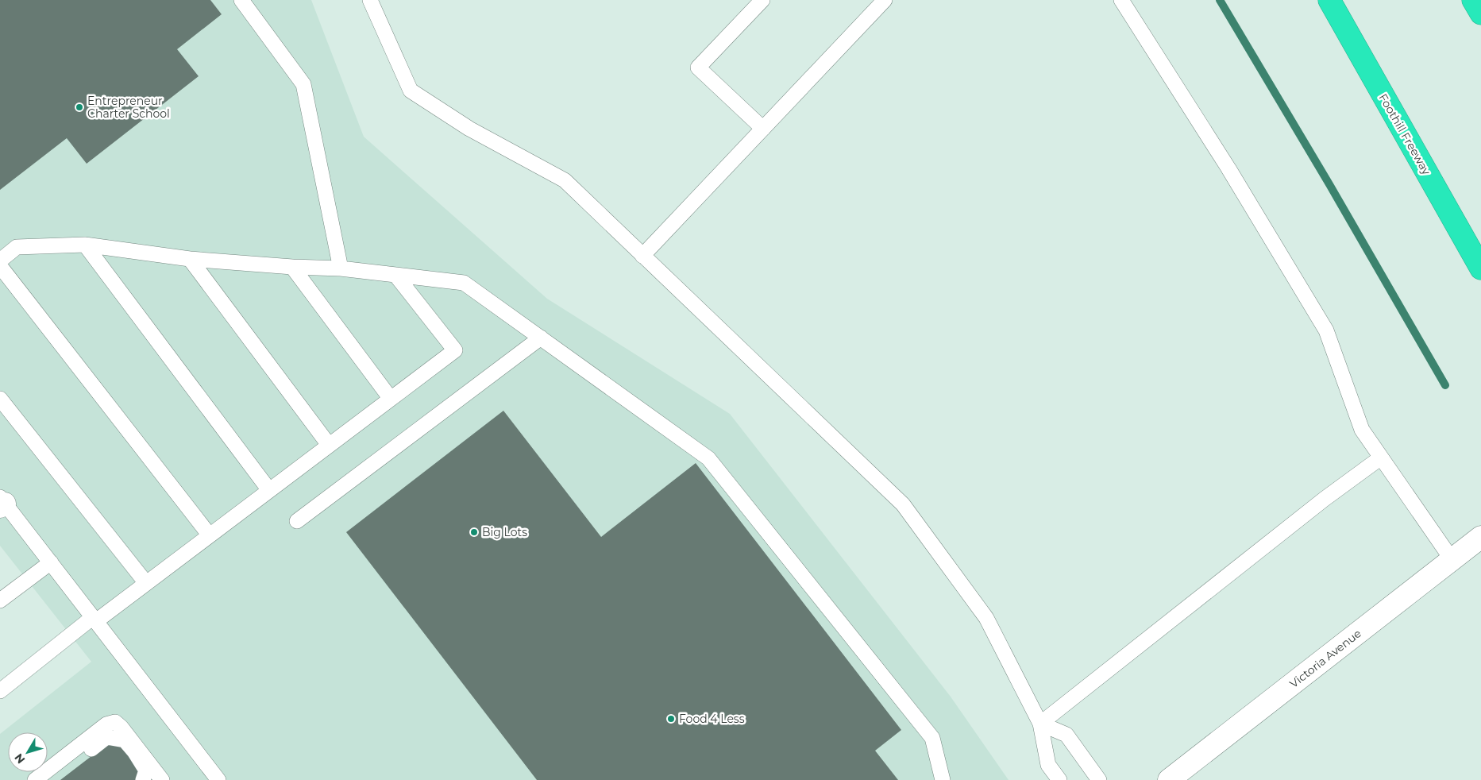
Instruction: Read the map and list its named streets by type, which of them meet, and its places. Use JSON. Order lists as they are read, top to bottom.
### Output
{
  "streets": {
    "highway": ["Foothill Freeway"],
    "main road": ["Victoria Avenue"]
  },
  "places": ["Entrepreneur Charter School", "Big Lots", "Food 4 Less"],
  "north": "bottom left"
}
